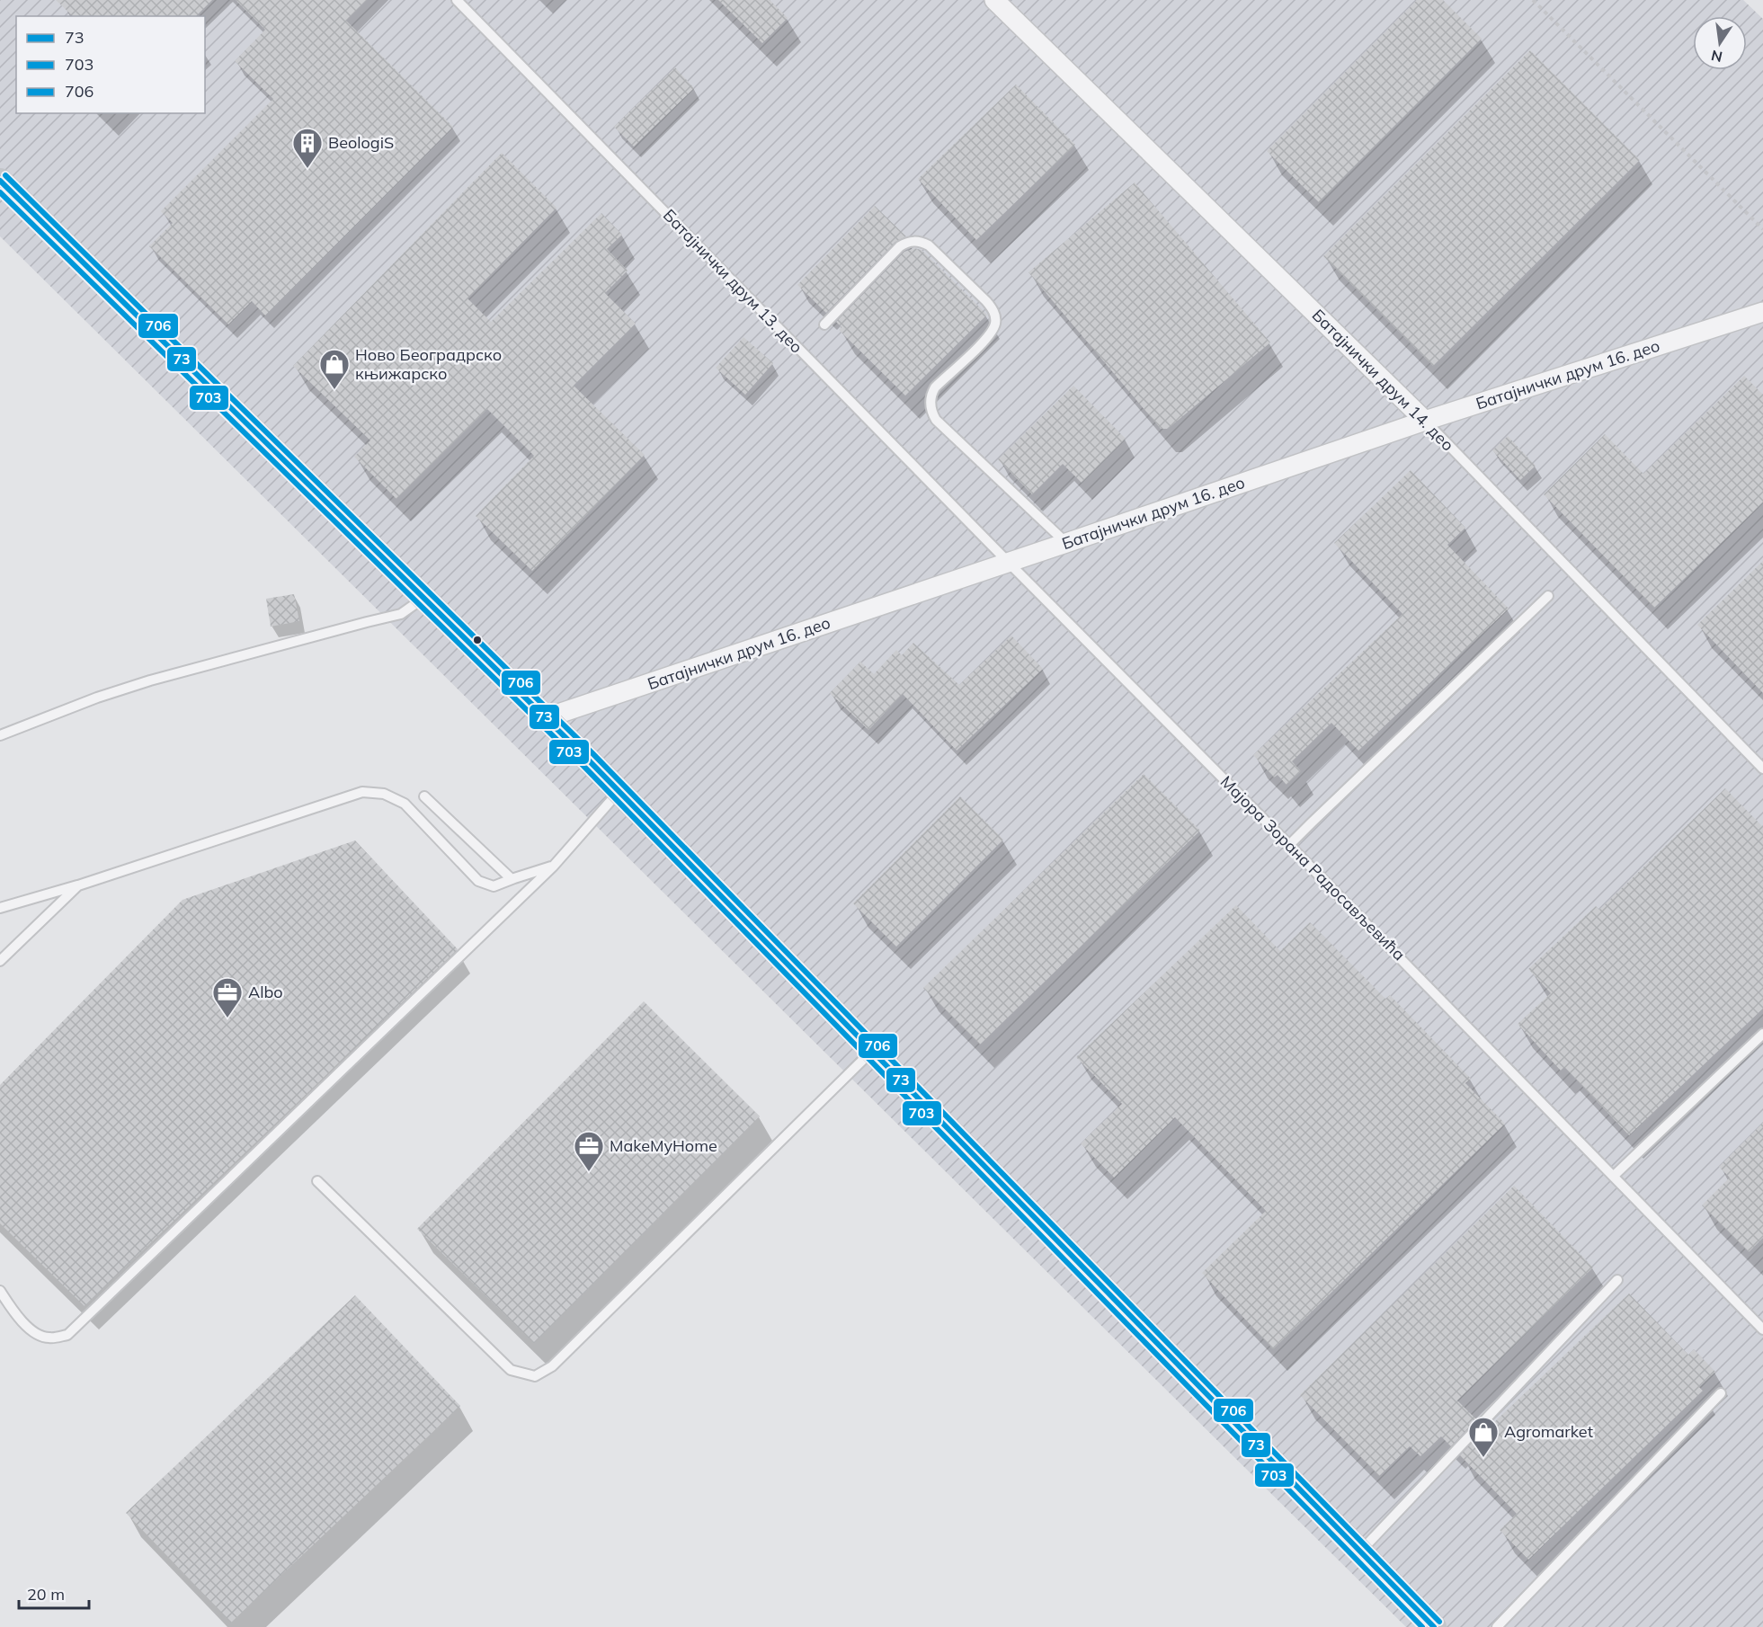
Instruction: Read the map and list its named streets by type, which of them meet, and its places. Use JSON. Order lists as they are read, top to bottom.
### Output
{
  "streets": {
    "street": ["Батајнички друм 16. део", "Батајнички друм 14. део"],
    "lane": ["Батајнички друм 13. део", "Мајора Зорана Радосављевића"]
  },
  "crossings": [
    ["Батајнички друм 13. део", "Батајнички друм 16. део"],
    ["Батајнички друм 13. део", "Мајора Зорана Радосављевића"],
    ["Батајнички друм 16. део", "Батајнички друм 14. део"],
    ["Батајнички друм 16. део", "Мајора Зорана Радосављевића"]
  ],
  "places": {
    "building": ["BeologiS"],
    "shop": ["Ново Београдрско књижарско", "Agromarket"],
    "office": ["Albo", "MakeMyHome"]
  },
  "lines": ["transit line 706", "transit line 73", "transit line 703"],
  "legend": ["73", "703", "706"],
  "scale_bar": "20 m",
  "north": "bottom"
}
